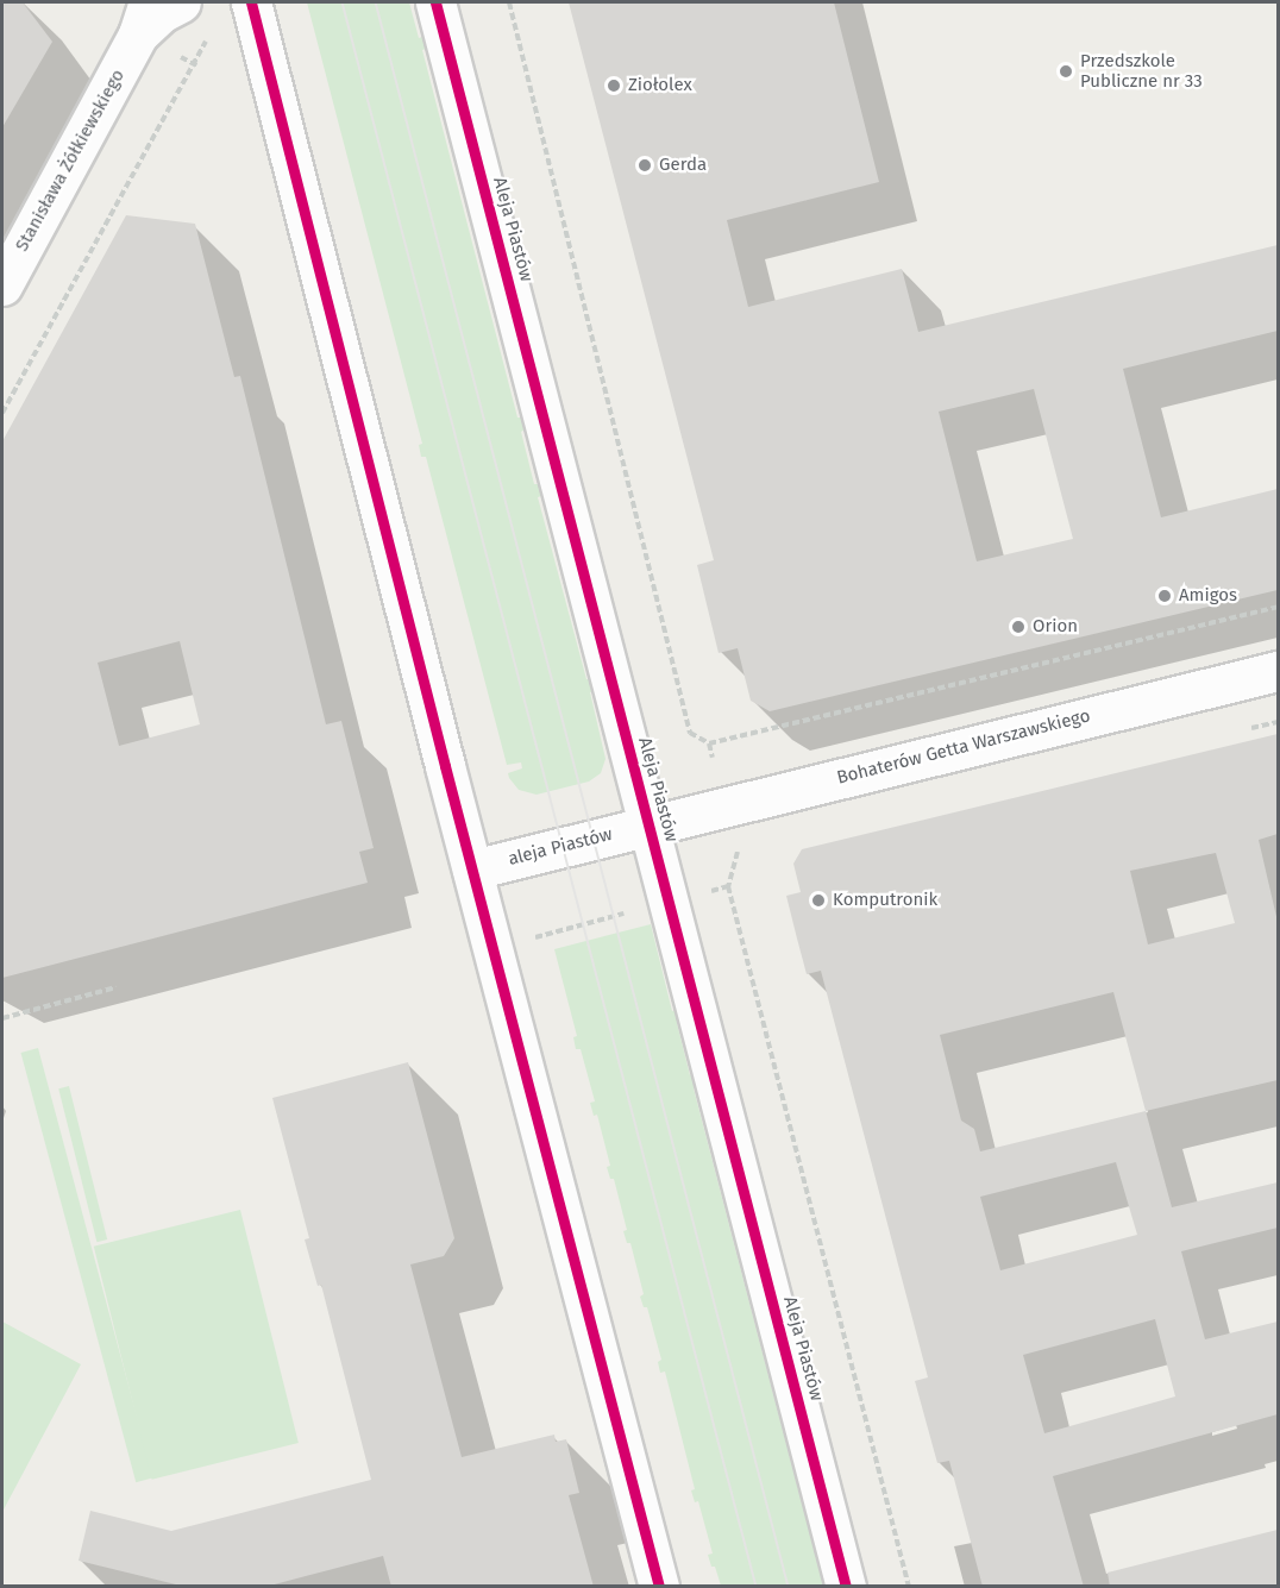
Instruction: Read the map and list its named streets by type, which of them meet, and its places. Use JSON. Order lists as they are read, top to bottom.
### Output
{
  "streets": {
    "street": [
      "Stanisława Żółkiewskiego",
      "Aleja Piastów",
      "Bohaterów Getta Warszawskiego",
      "aleja Piastów"
    ]
  },
  "crossings": [
    ["Aleja Piastów", "Bohaterów Getta Warszawskiego"],
    ["Aleja Piastów", "aleja Piastów"],
    ["Bohaterów Getta Warszawskiego", "aleja Piastów"]
  ],
  "places": [
    "Przedszkole Publiczne nr 33",
    "Ziołolex",
    "Gerda",
    "Amigos",
    "Orion",
    "Komputronik"
  ]
}
